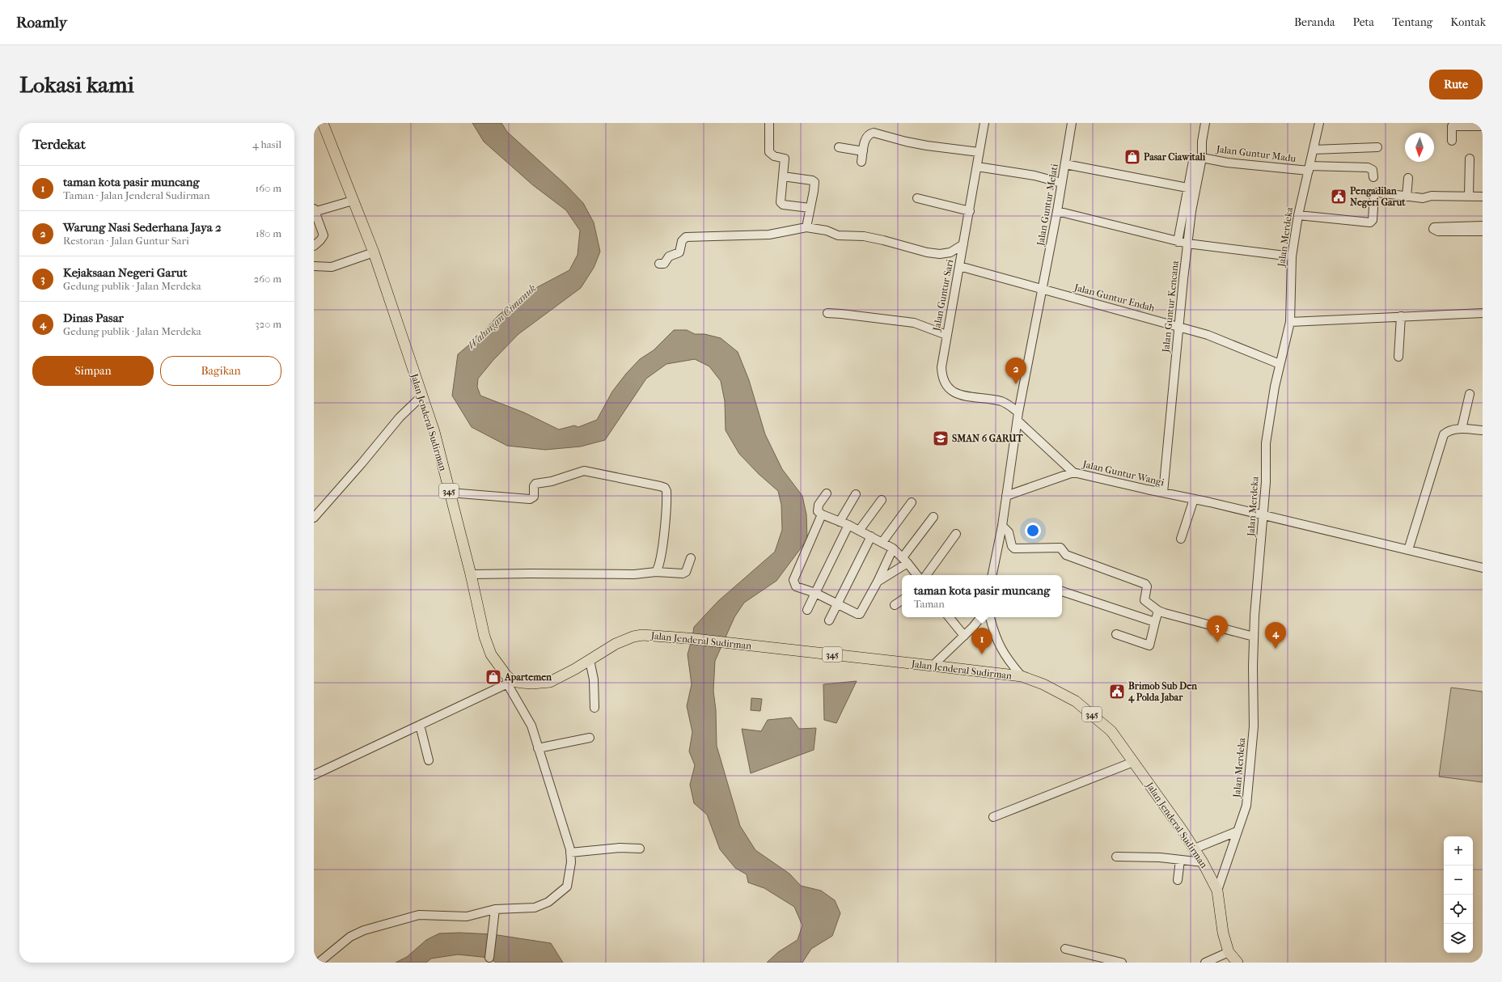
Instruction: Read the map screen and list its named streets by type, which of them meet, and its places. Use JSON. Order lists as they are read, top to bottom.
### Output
{
  "streets": {
    "main road": ["Jalan Jenderal Sudirman", "345"],
    "street": [
      "Jalan Guntur Madu",
      "Jalan Guntur Melati",
      "Jalan Merdeka",
      "Jalan Guntur Sari",
      "Jalan Guntur Endah",
      "Jalan Guntur Kencana",
      "Jalan Guntur Wangi"
    ]
  },
  "crossings": [
    ["Jalan Guntur Madu", "Jalan Merdeka"],
    ["Jalan Guntur Madu", "Jalan Guntur Kencana"],
    ["Jalan Guntur Melati", "Jalan Guntur Sari"],
    ["Jalan Guntur Melati", "Jalan Guntur Endah"],
    ["Jalan Guntur Melati", "Jalan Guntur Wangi"],
    ["Jalan Merdeka", "Jalan Guntur Endah"],
    ["Jalan Merdeka", "Jalan Jenderal Sudirman"],
    ["Jalan Merdeka", "Jalan Guntur Wangi"],
    ["Jalan Guntur Sari", "Jalan Guntur Endah"],
    ["Jalan Guntur Sari", "Jalan Guntur Wangi"],
    ["Jalan Guntur Endah", "Jalan Guntur Kencana"],
    ["Jalan Guntur Kencana", "Jalan Guntur Wangi"]
  ],
  "water": ["Walungan Cimanuk"],
  "places": {
    "shop": ["Pasar Ciawitali", "Apartemen"],
    "public building": ["Pengadilan Negeri Garut", "Brimob Sub Den 4 Polda Jabar"],
    "school or university": ["SMAN 6 GARUT"]
  },
  "north": "bottom",
  "page": {
    "header": "Roamly",
    "nav": [
      "Beranda",
      "Peta",
      "Tentang",
      "Kontak"
    ],
    "buttons": [
      "Rute",
      ["Simpan", "Bagikan"]
    ],
    "title": "Lokasi kami",
    "heading": ["Terdekat", "4 hasil"],
    "list": [
      {
        "mark": "1",
        "name": "taman kota pasir muncang",
        "note": "Taman · Jalan Jenderal Sudirman",
        "value": "160 m"
      },
      {
        "mark": "2",
        "name": "Warung Nasi Sederhana Jaya 2",
        "note": "Restoran · Jalan Guntur Sari",
        "value": "180 m"
      },
      {
        "mark": "3",
        "name": "Kejaksaan Negeri Garut",
        "note": "Gedung publik · Jalan Merdeka",
        "value": "260 m"
      },
      {
        "mark": "4",
        "name": "Dinas Pasar",
        "note": "Gedung publik · Jalan Merdeka",
        "value": "320 m"
      }
    ],
    "pins": [
      "2",
      "3",
      "4",
      "1"
    ],
    "popup": ["taman kota pasir muncang", "Taman"],
    "map_buttons": ["+", "−"]
  }
}
